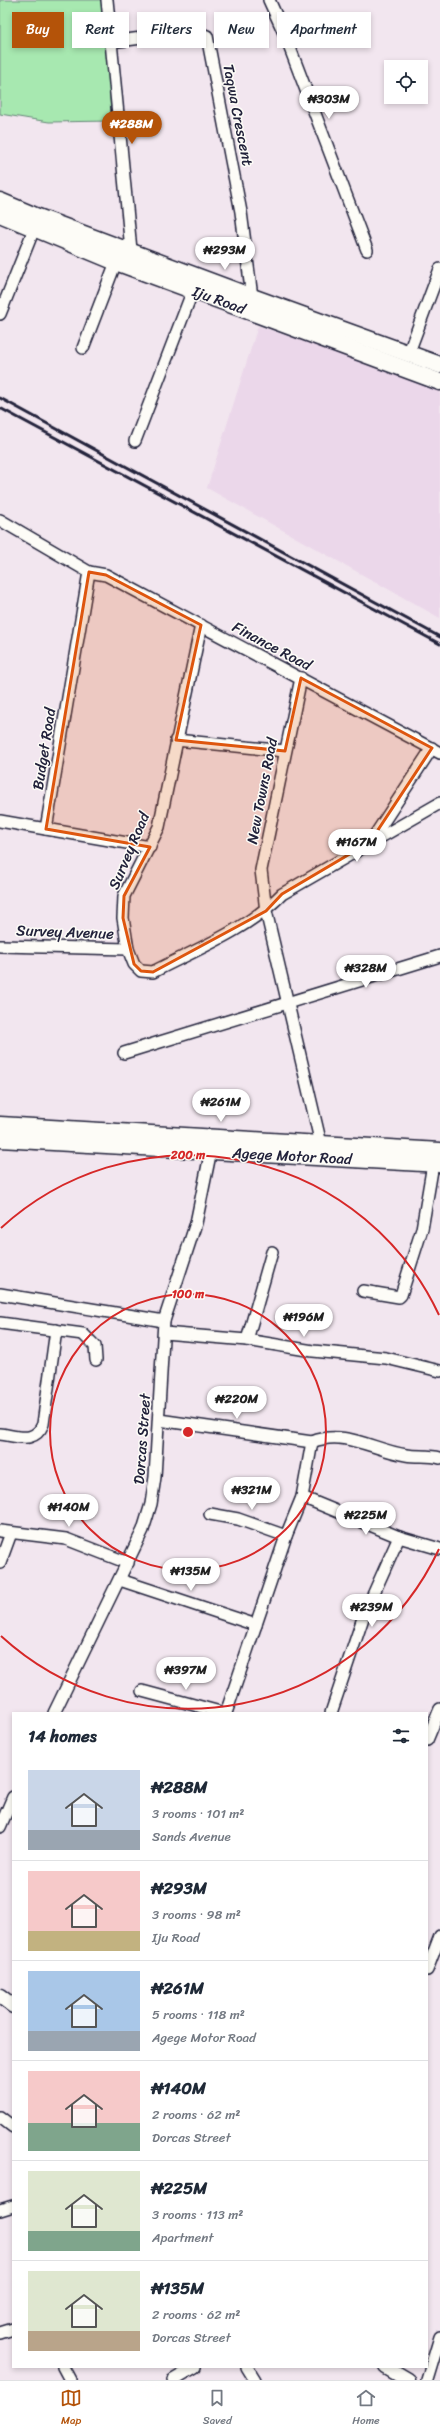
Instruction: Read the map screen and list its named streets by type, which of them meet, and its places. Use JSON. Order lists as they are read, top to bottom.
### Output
{
  "streets": {
    "main road": ["Iju Road", "Agege Motor Road"],
    "street": [
      "Taqwa Crescent",
      "Finance Road",
      "Budget Road",
      "New Towns Road",
      "Survey Road",
      "Survey Avenue",
      "Dorcas Street"
    ]
  },
  "crossings": [
    ["Taqwa Crescent", "Iju Road"],
    ["Finance Road", "Budget Road"],
    ["Finance Road", "New Towns Road"],
    ["Finance Road", "Survey Road"],
    ["New Towns Road", "Survey Road"],
    ["New Towns Road", "Agege Motor Road"],
    ["Survey Road", "Survey Avenue"],
    ["Agege Motor Road", "Dorcas Street"]
  ],
  "page": {
    "chip": [
      "Buy",
      "Rent",
      "Filters",
      "New",
      "Apartment"
    ],
    "price": [
      "₦303M",
      "₦288M",
      "₦293M",
      "₦167M",
      "₦328M",
      "₦261M",
      "₦196M",
      "₦220M",
      "₦321M",
      "₦140M",
      "₦225M",
      "₦135M",
      "₦239M",
      "₦397M"
    ],
    "heading": "14 homes",
    "list": [
      {
        "name": "₦288M",
        "note": "3 rooms · 101 m² · Sands Avenue"
      },
      {
        "name": "₦293M",
        "note": "3 rooms · 98 m² · Iju Road"
      },
      {
        "name": "₦261M",
        "note": "5 rooms · 118 m² · Agege Motor Road"
      },
      {
        "name": "₦140M",
        "note": "2 rooms · 62 m² · Dorcas Street"
      },
      {
        "name": "₦225M",
        "note": "3 rooms · 113 m² · Apartment"
      },
      {
        "name": "₦135M",
        "note": "2 rooms · 62 m² · Dorcas Street"
      }
    ],
    "tabs": ["Map", "Saved", "Home"]
  },
  "rings": ["200 m", "100 m"]
}
